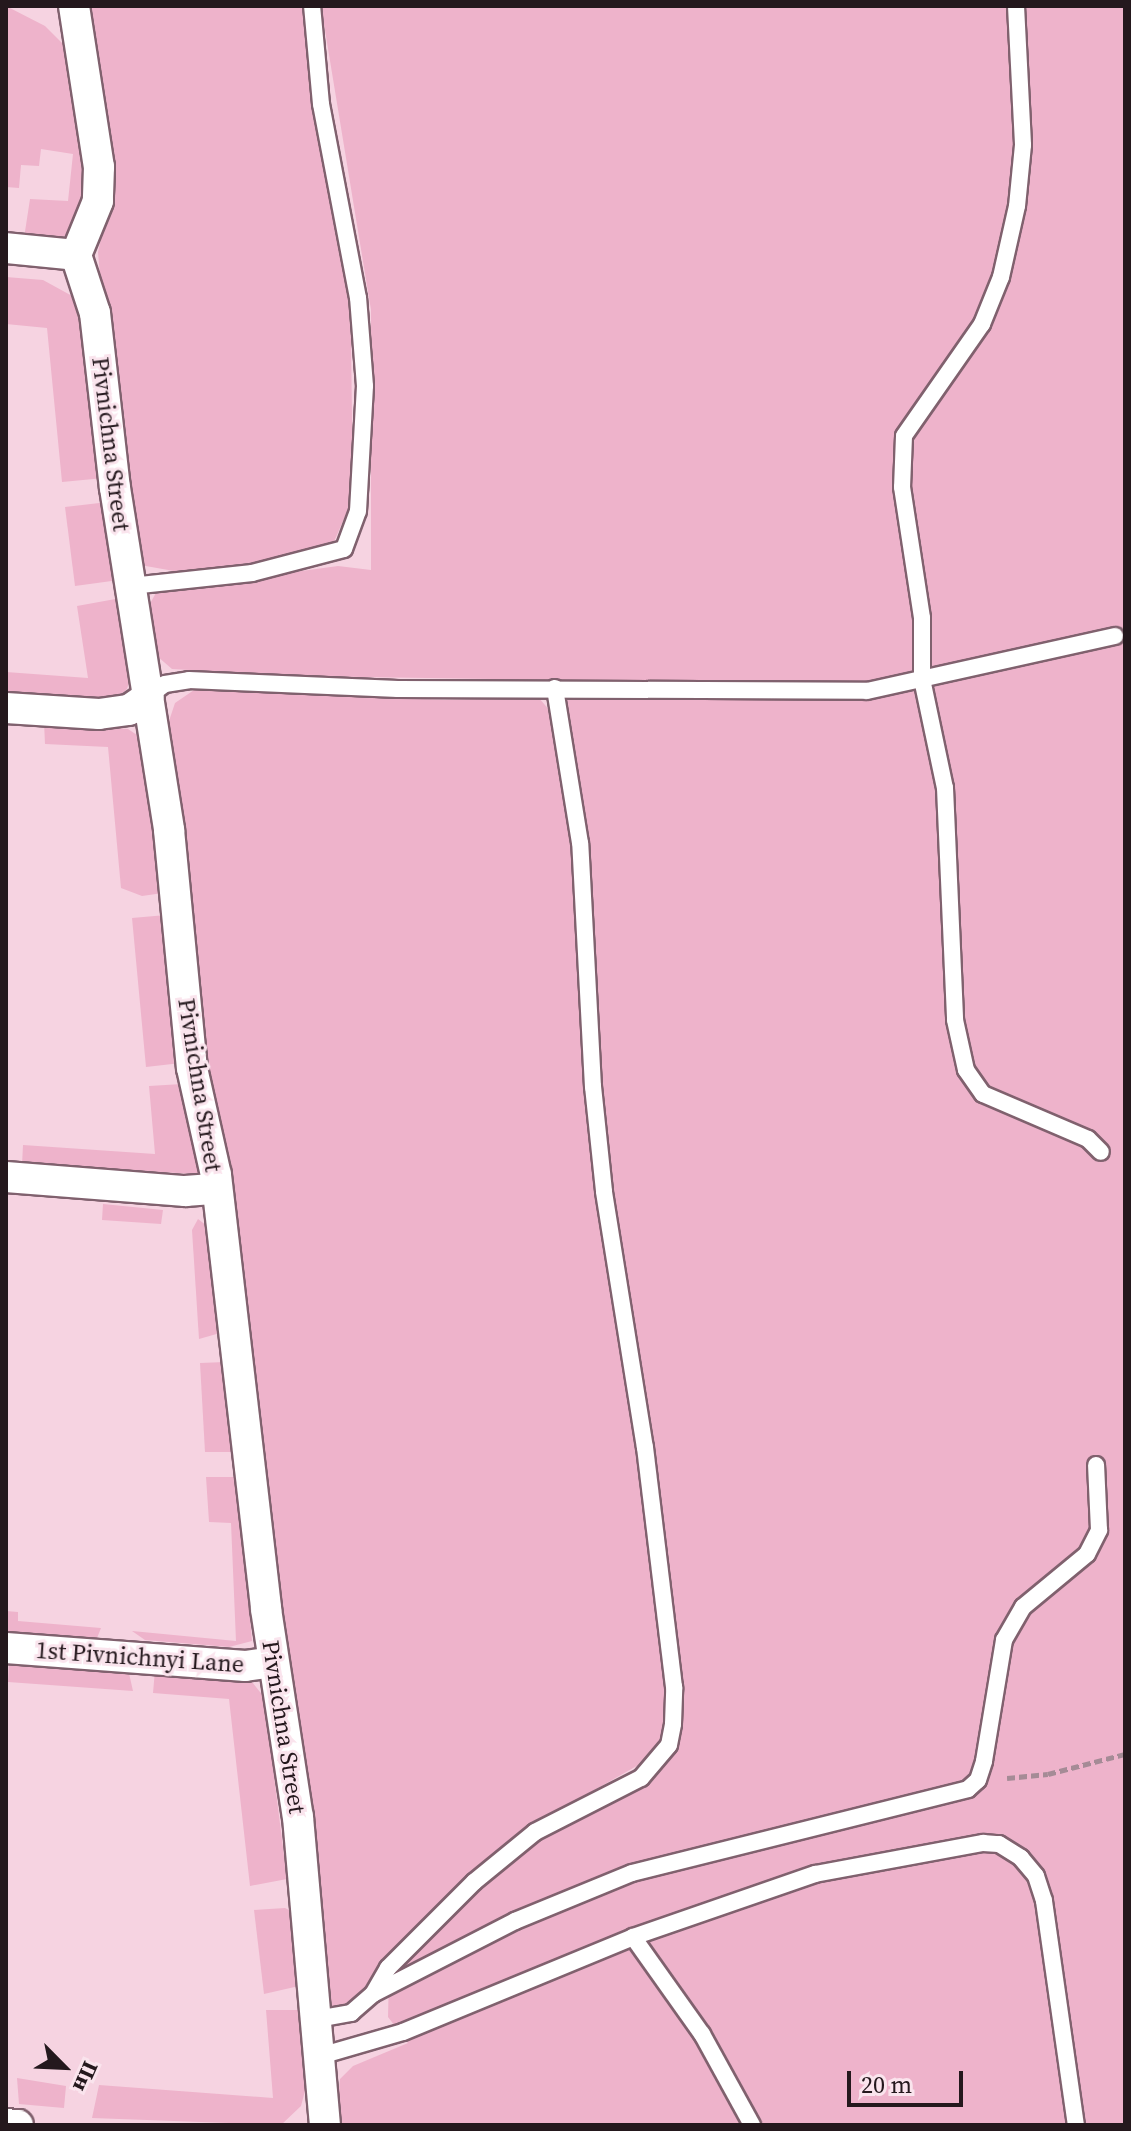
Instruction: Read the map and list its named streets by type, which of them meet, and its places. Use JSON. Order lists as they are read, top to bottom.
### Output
{
  "streets": {
    "street": ["Pivnichna Street", "1st Pivnichnyi Lane"]
  },
  "crossings": [
    ["Pivnichna Street", "1st Pivnichnyi Lane"]
  ],
  "scale_bar": "20 m",
  "north": "bottom right"
}
